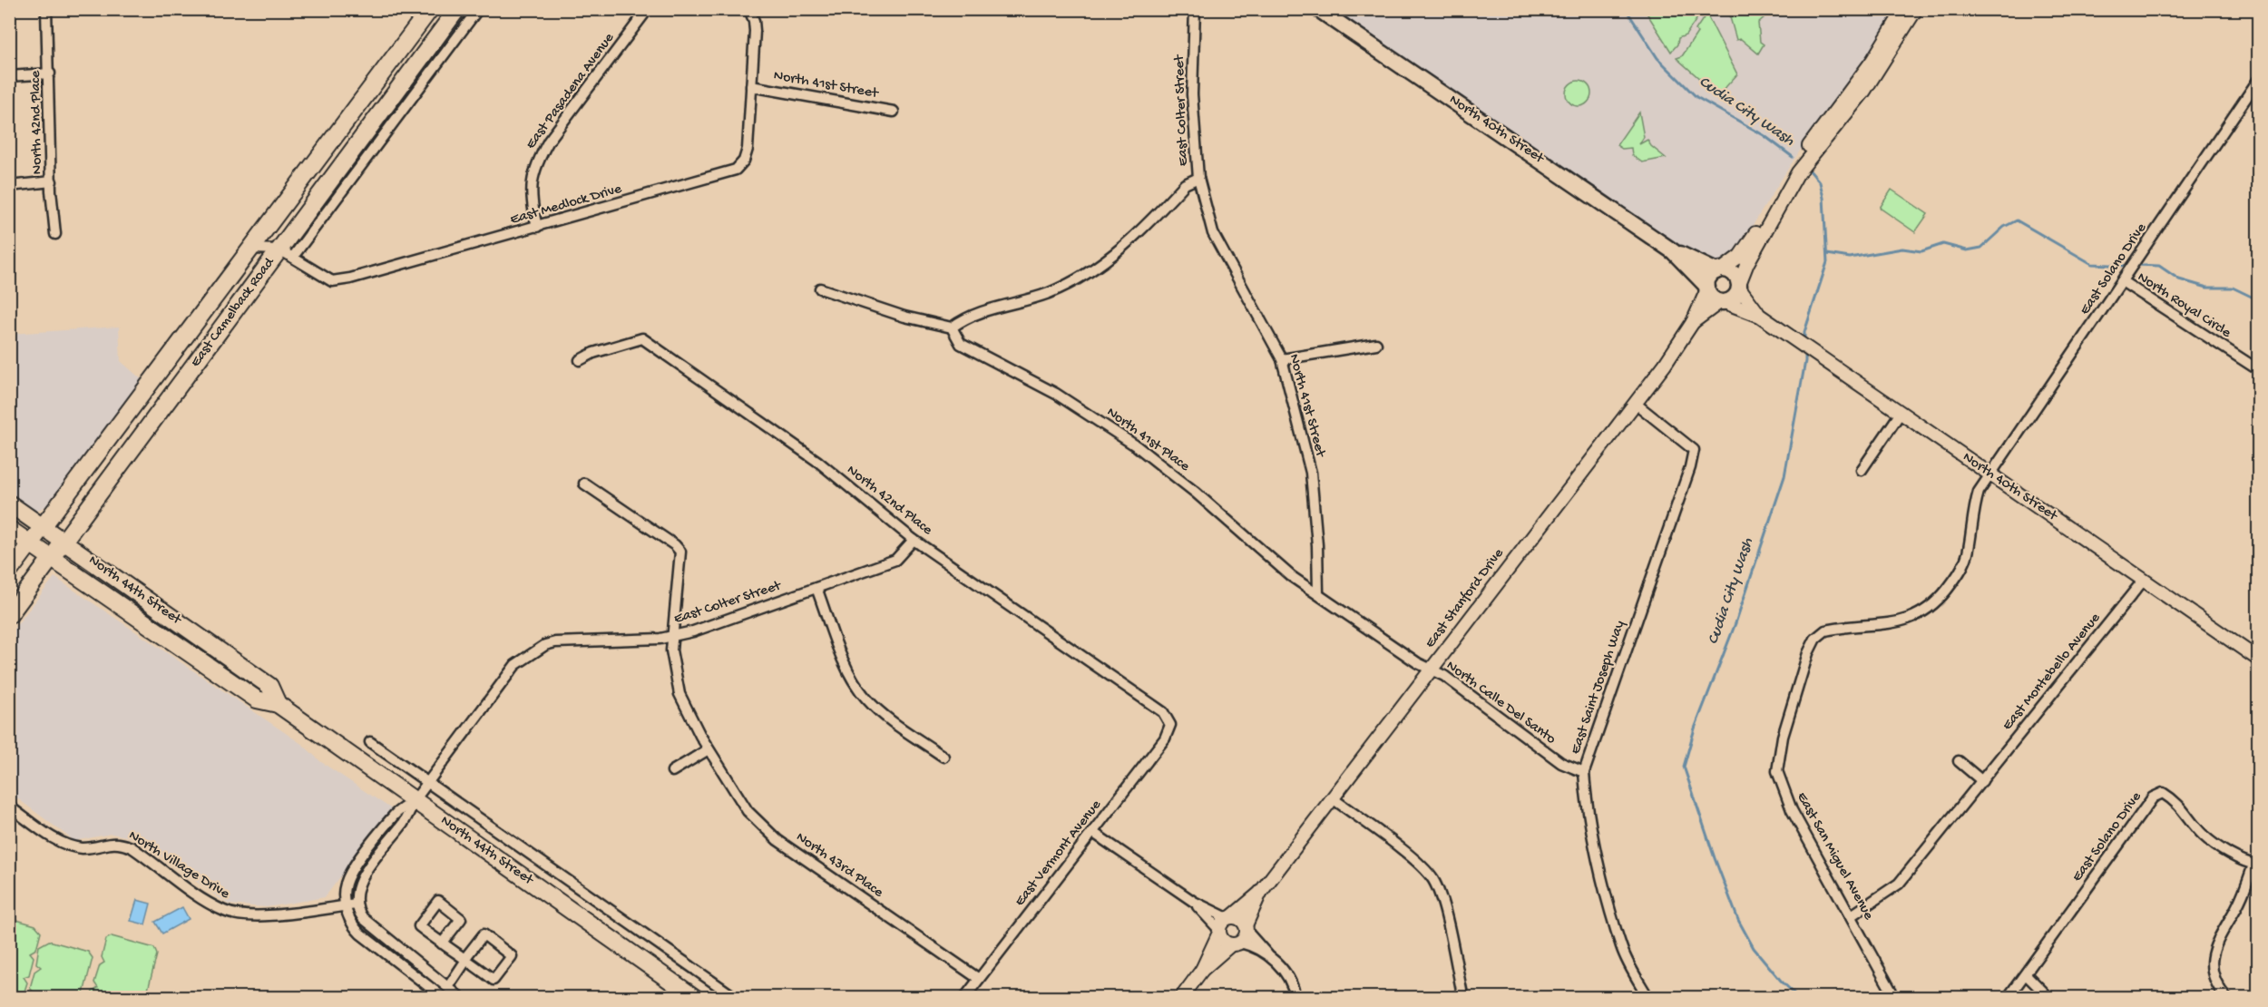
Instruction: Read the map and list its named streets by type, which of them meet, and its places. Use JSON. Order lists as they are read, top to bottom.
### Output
{
  "streets": {
    "main road": ["North 40th Street", "East Camelback Road", "North 44th Street"],
    "street": [
      "North 41st Street",
      "East Pasadena Avenue",
      "East Colter Street",
      "North 42nd Place",
      "East Medlock Drive",
      "East Solano Drive",
      "North Royal Circle",
      "North 41st Place",
      "East Stanford Drive",
      "East Montebello Avenue",
      "East Saint Joseph Way",
      "North Calle Del Santo",
      "East Vermont Avenue",
      "East San Miguel Avenue",
      "North Village Drive",
      "North 43rd Place"
    ]
  },
  "crossings": [
    ["North 41st Street", "East Colter Street"],
    ["North 41st Street", "East Medlock Drive"],
    ["North 41st Street", "North 41st Place"],
    ["East Pasadena Avenue", "East Medlock Drive"],
    ["East Colter Street", "North 42nd Place"],
    ["East Colter Street", "North 41st Place"],
    ["East Colter Street", "North 44th Street"],
    ["East Colter Street", "North Village Drive"],
    ["East Colter Street", "North 43rd Place"],
    ["North 42nd Place", "East Vermont Avenue"],
    ["North 40th Street", "East Solano Drive"],
    ["North 40th Street", "East Stanford Drive"],
    ["North 40th Street", "East Montebello Avenue"],
    ["North 40th Street", "East San Miguel Avenue"],
    ["East Medlock Drive", "East Camelback Road"],
    ["East Solano Drive", "North Royal Circle"],
    ["East Solano Drive", "East San Miguel Avenue"],
    ["East Camelback Road", "North 44th Street"],
    ["North 41st Place", "East Stanford Drive"],
    ["North 41st Place", "North Calle Del Santo"],
    ["East Stanford Drive", "East Saint Joseph Way"],
    ["East Stanford Drive", "North Calle Del Santo"],
    ["East Montebello Avenue", "East San Miguel Avenue"],
    ["East Saint Joseph Way", "North Calle Del Santo"],
    ["East Vermont Avenue", "North 43rd Place"]
  ],
  "water": ["Cudia City Wash"]
}
